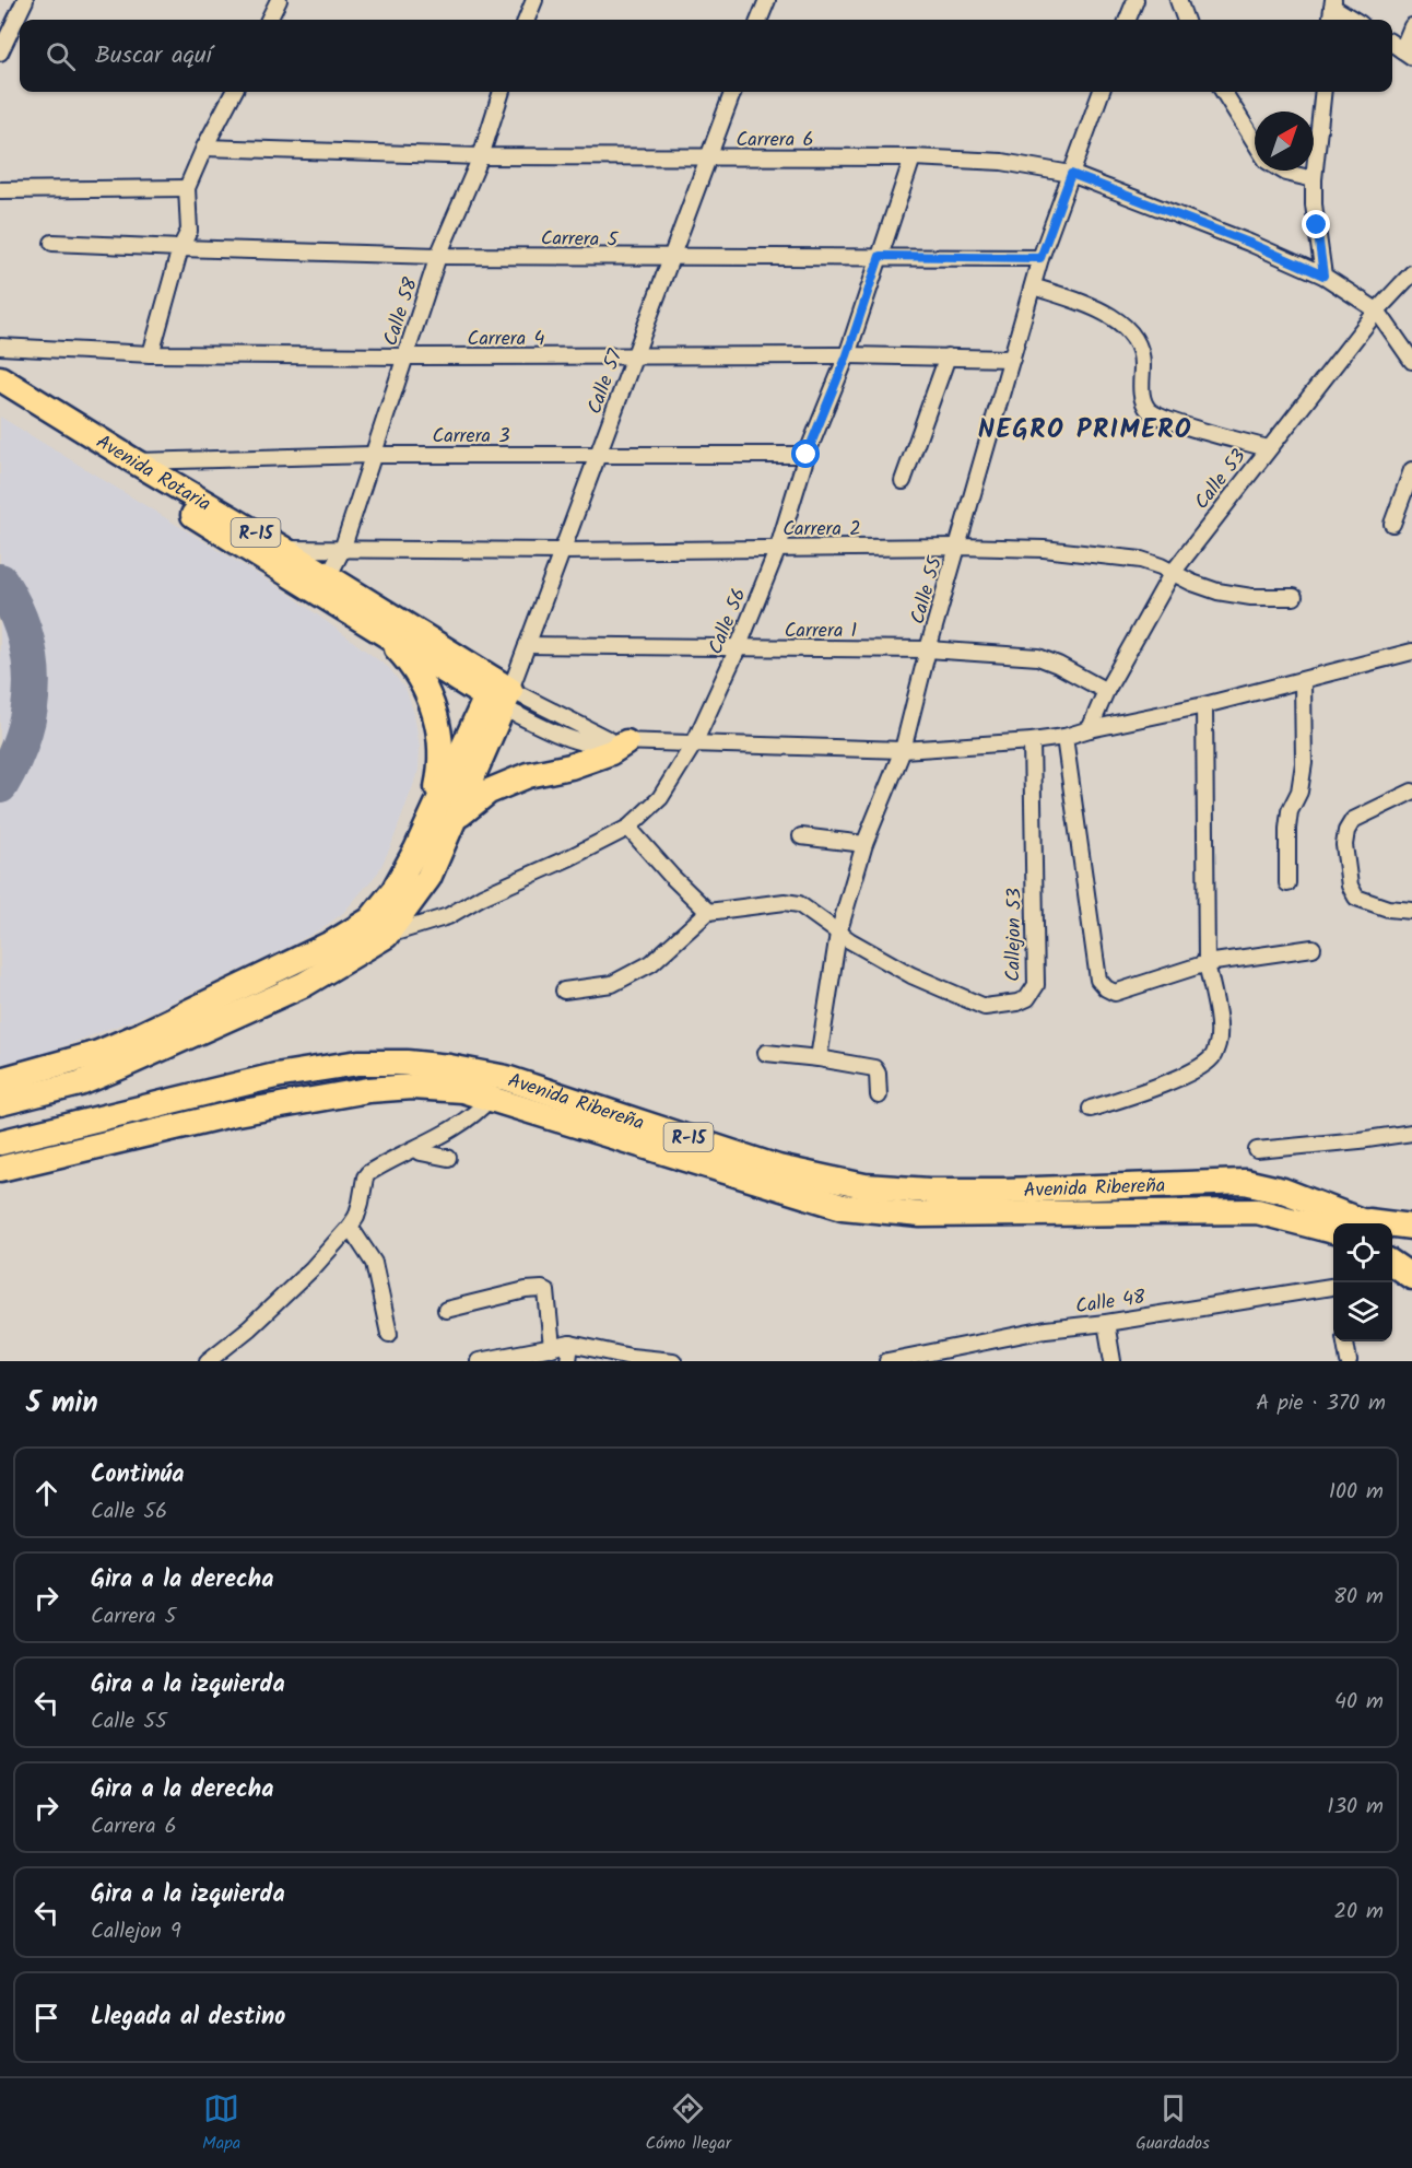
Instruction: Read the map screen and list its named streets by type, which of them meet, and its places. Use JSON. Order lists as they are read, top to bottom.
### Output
{
  "streets": {
    "main road": ["Avenida Rotaria", "R-15", "Avenida Ribereña"],
    "street": [
      "Carrera 6",
      "Carrera 5",
      "Calle 58",
      "Carrera 4",
      "Calle 57",
      "Carrera 3",
      "Calle 53",
      "Carrera 2",
      "Calle 55",
      "Calle 56",
      "Carrera 1",
      "Callejon 53",
      "Calle 48"
    ]
  },
  "crossings": [
    ["Carrera 6", "Calle 58"],
    ["Carrera 6", "Calle 57"],
    ["Carrera 6", "Calle 53"],
    ["Carrera 6", "Calle 55"],
    ["Carrera 6", "Calle 56"],
    ["Carrera 5", "Calle 58"],
    ["Carrera 5", "Calle 57"],
    ["Carrera 5", "Calle 55"],
    ["Carrera 5", "Calle 56"],
    ["Calle 58", "Carrera 4"],
    ["Calle 58", "Carrera 3"],
    ["Calle 58", "Avenida Rotaria"],
    ["Calle 58", "Carrera 2"],
    ["Carrera 4", "Calle 57"],
    ["Carrera 4", "Calle 55"],
    ["Carrera 4", "Calle 56"],
    ["Calle 57", "Carrera 3"],
    ["Calle 57", "Avenida Rotaria"],
    ["Calle 57", "Carrera 2"],
    ["Calle 57", "Carrera 1"],
    ["Carrera 3", "Avenida Rotaria"],
    ["Carrera 3", "Calle 56"],
    ["Avenida Rotaria", "Carrera 2"],
    ["Calle 53", "Carrera 2"],
    ["Calle 53", "Carrera 1"],
    ["Carrera 2", "Calle 55"],
    ["Carrera 2", "Calle 56"],
    ["Calle 55", "Carrera 1"],
    ["Calle 55", "Callejon 53"],
    ["Calle 56", "Carrera 1"]
  ],
  "districts": ["NEGRO PRIMERO"],
  "north": "top right",
  "page": {
    "search": "Buscar aquí",
    "heading": ["5 min", "A pie · 370 m"],
    "list": [
      ["Continúa", "Calle 56", "100 m"],
      ["Gira a la derecha", "Carrera 5", "80 m"],
      ["Gira a la izquierda", "Calle 55", "40 m"],
      ["Gira a la derecha", "Carrera 6", "130 m"],
      ["Gira a la izquierda", "Callejon 9", "20 m"],
      "Llegada al destino"
    ],
    "nav": ["Mapa", "Cómo llegar", "Guardados"]
  }
}
